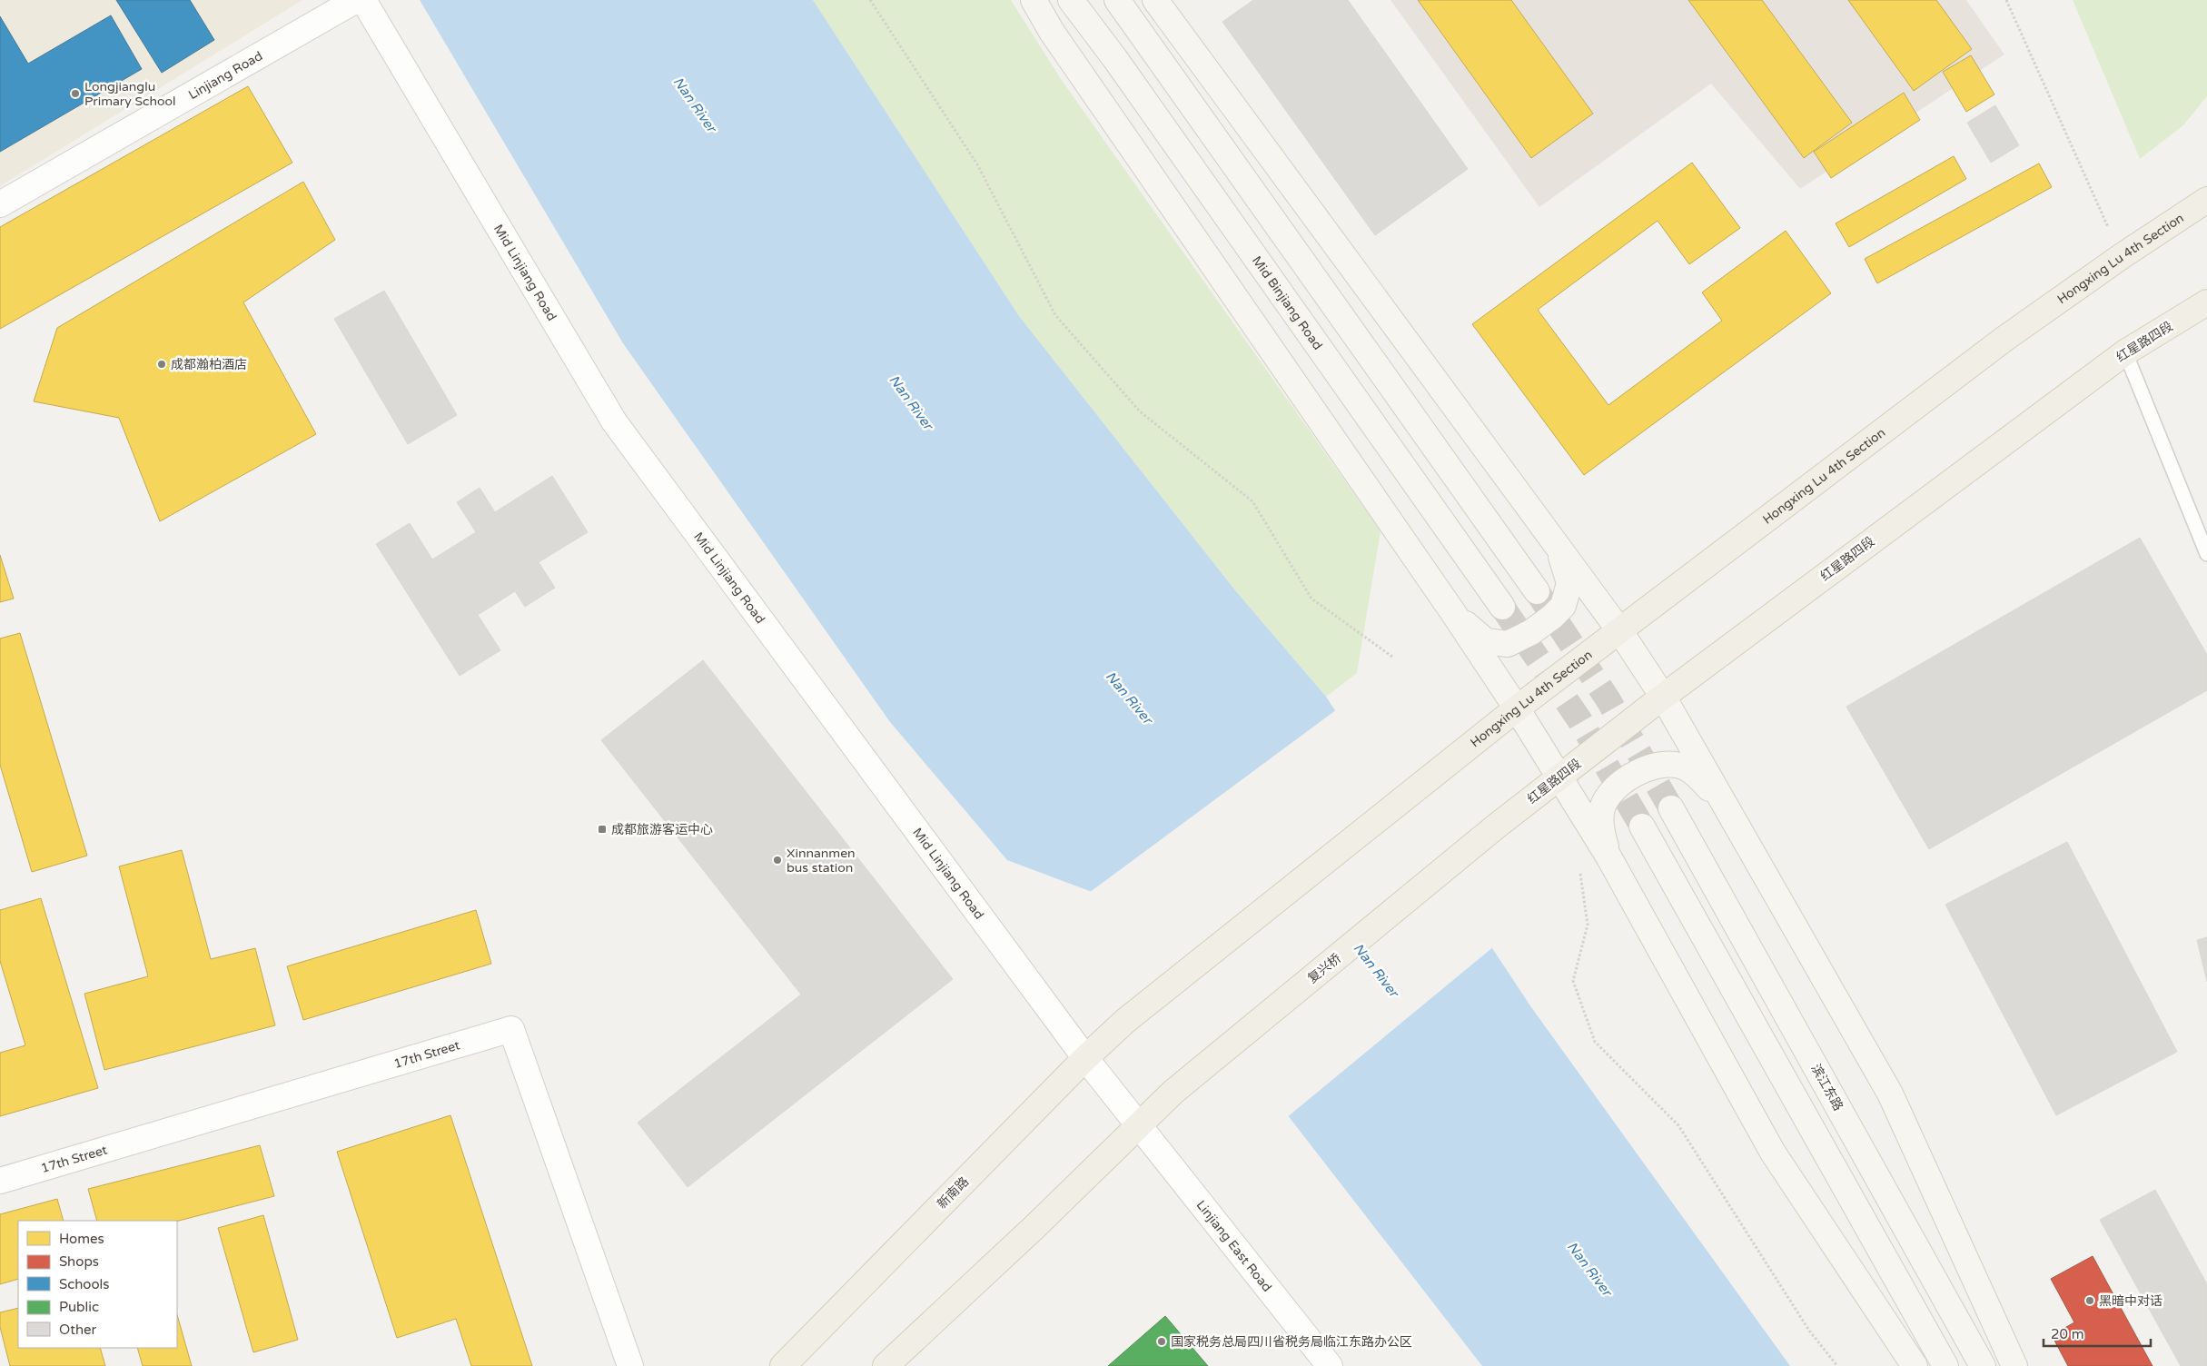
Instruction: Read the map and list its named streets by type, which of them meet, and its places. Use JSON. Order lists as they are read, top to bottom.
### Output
{
  "streets": {
    "main road": [
      "Hongxing Lu 4th Section",
      "Mid Binjiang Road",
      "红星路四段",
      "复兴桥",
      "滨江东路",
      "新南路"
    ],
    "street": [
      "Linjiang Road",
      "Mid Linjiang Road",
      "17th Street",
      "Linjiang East Road"
    ]
  },
  "crossings": [
    ["Hongxing Lu 4th Section", "新南路"],
    ["Mid Linjiang Road", "复兴桥"],
    ["Mid Linjiang Road", "新南路"],
    ["Mid Linjiang Road", "Linjiang East Road"],
    ["红星路四段", "复兴桥"],
    ["复兴桥", "Linjiang East Road"]
  ],
  "water": ["Nan River"],
  "places": {
    "other": [
      "Longjianglu Primary School",
      "成都瀚柏酒店",
      "Xinnanmen bus station",
      "黑暗中对话",
      "国家税务总局四川省税务局临江东路办公区"
    ],
    "transit": ["成都旅游客运中心"]
  },
  "legend": [
    "Homes",
    "Shops",
    "Schools",
    "Public",
    "Other"
  ],
  "scale_bar": "20 m"
}
